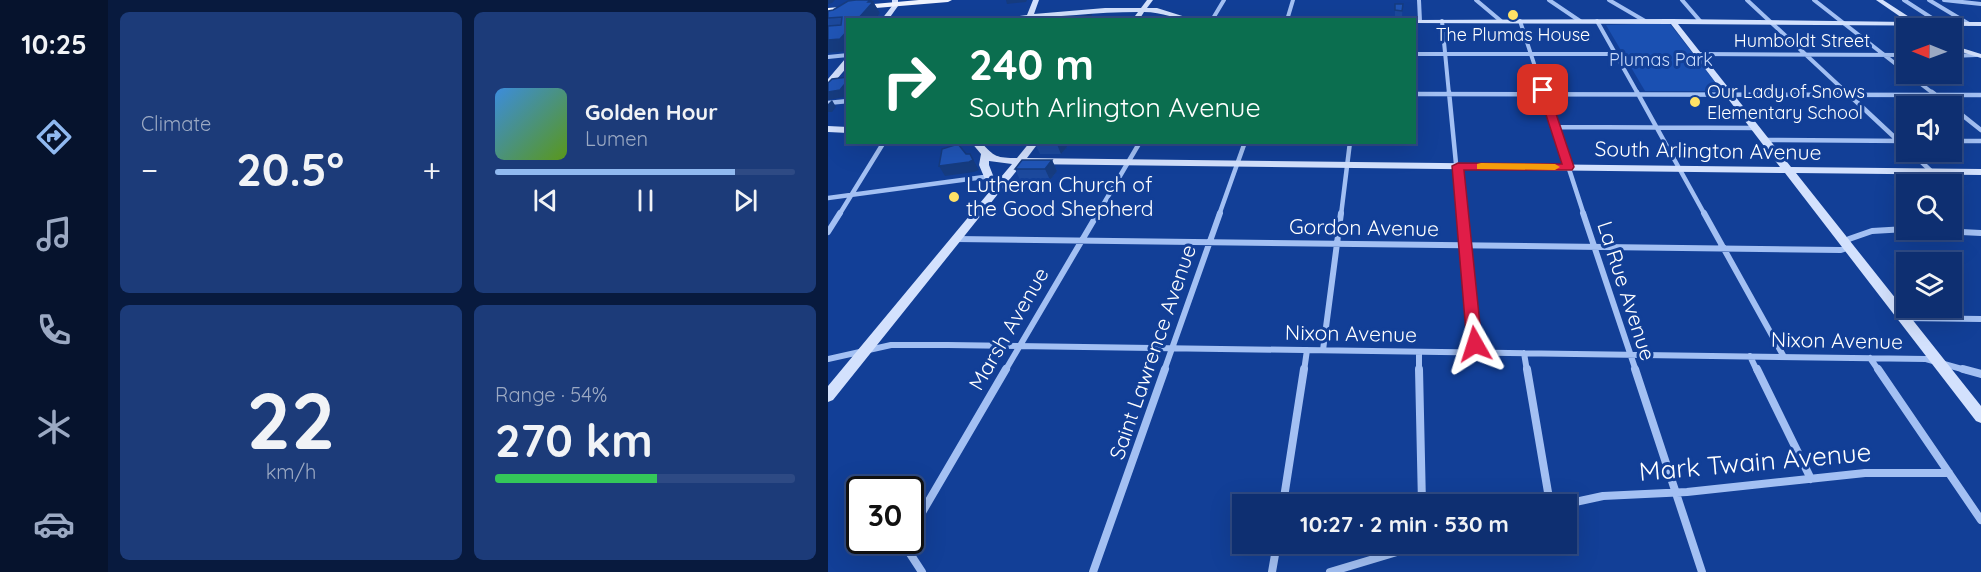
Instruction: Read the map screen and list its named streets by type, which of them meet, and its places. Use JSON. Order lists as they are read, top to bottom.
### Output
{
  "streets": {
    "main road": ["South Arlington Avenue"],
    "street": [
      "Humboldt Street",
      "Gordon Avenue",
      "La Rue Avenue",
      "Marsh Avenue",
      "Nixon Avenue",
      "Saint Lawrence Avenue",
      "Mark Twain Avenue"
    ]
  },
  "crossings": [
    ["South Arlington Avenue", "La Rue Avenue"],
    ["South Arlington Avenue", "Marsh Avenue"],
    ["South Arlington Avenue", "Saint Lawrence Avenue"],
    ["Gordon Avenue", "La Rue Avenue"],
    ["Gordon Avenue", "Marsh Avenue"],
    ["Gordon Avenue", "Saint Lawrence Avenue"],
    ["La Rue Avenue", "Nixon Avenue"],
    ["La Rue Avenue", "Mark Twain Avenue"],
    ["Marsh Avenue", "Nixon Avenue"],
    ["Nixon Avenue", "Saint Lawrence Avenue"]
  ],
  "parks": ["Plumas Park"],
  "places": ["The Plumas House", "Our Lady of Snows Elementary School", "Lutheran Church of the Good Shepherd"],
  "north": "left",
  "page": {
    "tabs": "10:25",
    "tile": [
      "Climate",
      ["22", "km/h"],
      ["Range · 54%", "270 km"]
    ],
    "turn": ["240 m", "South Arlington Avenue"],
    "song": ["Golden Hour", "Lumen"],
    "heat": ["−", "20.5°", "+"],
    "limit": "30",
    "trip": "10:27 · 2 min · 530 m"
  }
}
